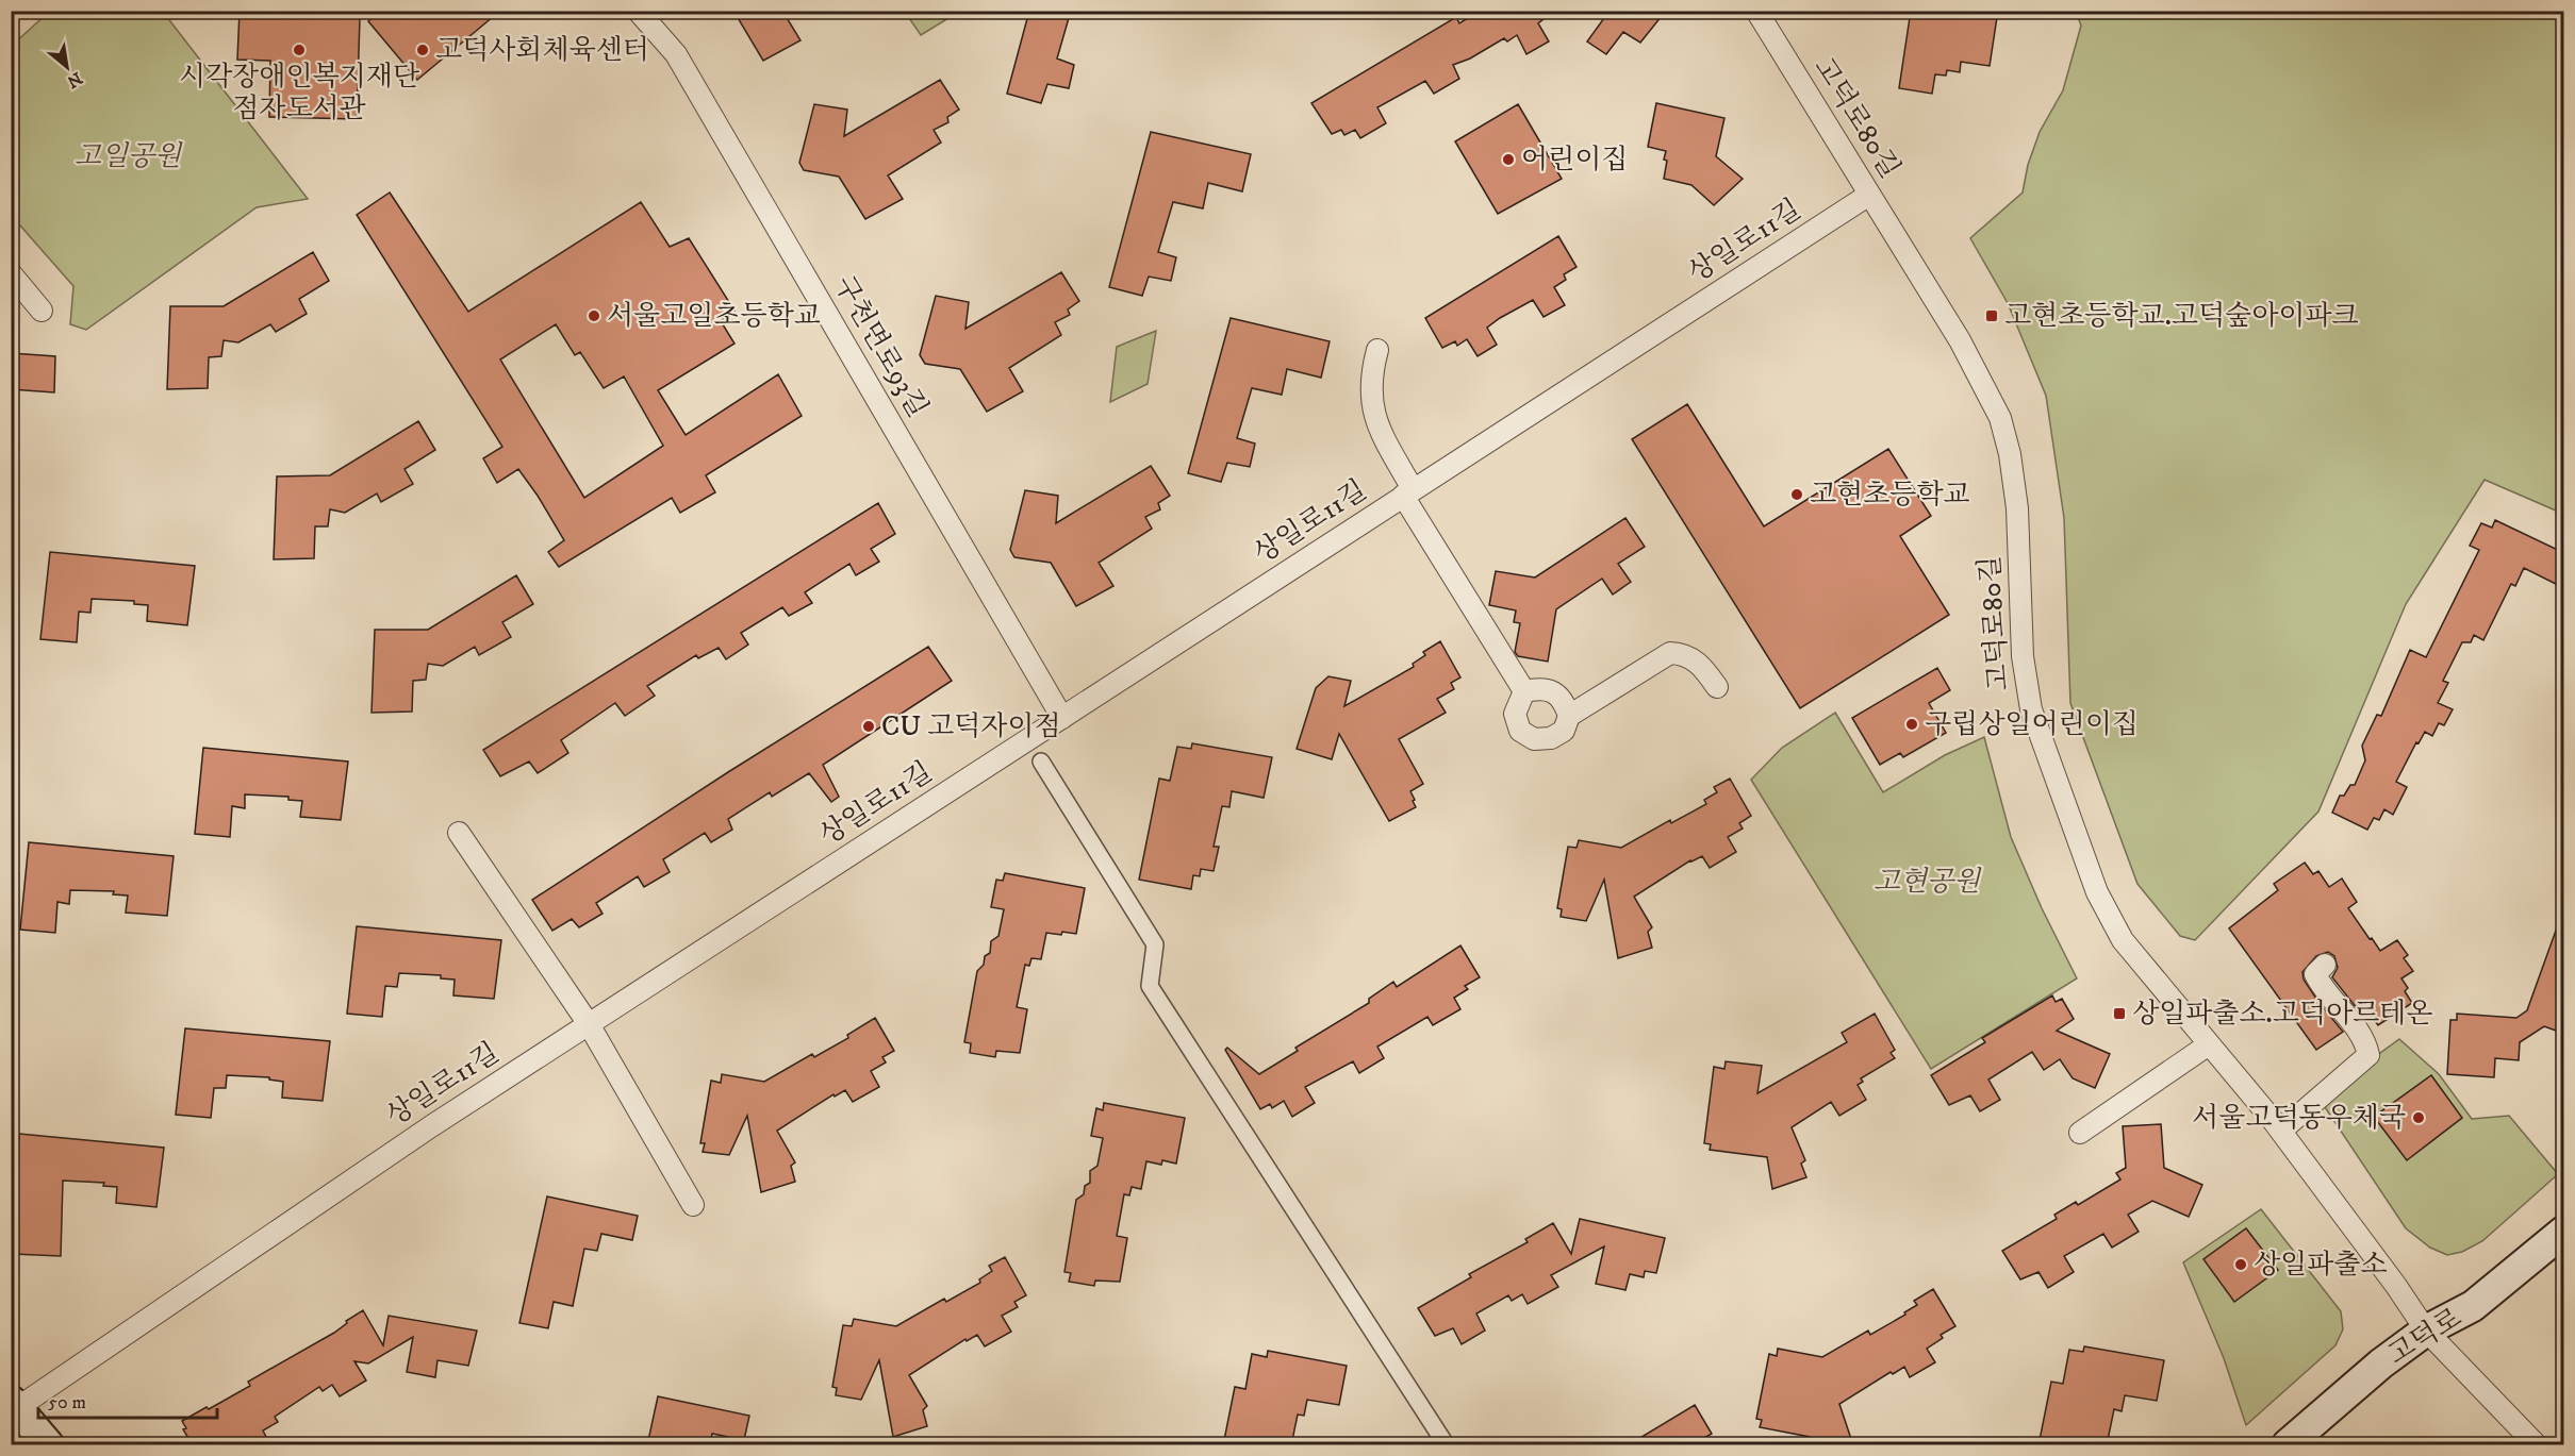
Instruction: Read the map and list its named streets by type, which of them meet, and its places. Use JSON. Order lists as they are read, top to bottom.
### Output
{
  "streets": {
    "main road": ["고덕로"],
    "street": ["고덕로80길", "상일로11길", "구천면로93길"]
  },
  "crossings": [
    ["고덕로80길", "상일로11길"],
    ["고덕로80길", "고덕로"],
    ["상일로11길", "구천면로93길"]
  ],
  "parks": ["고일공원", "고현공원"],
  "places": {
    "other": [
      "시각장애인복지재단 점자도서관",
      "고덕사회체육센터",
      "어린이집",
      "서울고일초등학교",
      "고현초등학교",
      "구립상일어린이집",
      "CU 고덕자이점",
      "서울고덕동우체국",
      "상일파출소"
    ],
    "transit": ["고현초등학교.고덕숲아이파크", "상일파출소.고덕아르테온"]
  },
  "scale_bar": "50 m",
  "north": "bottom right"
}
